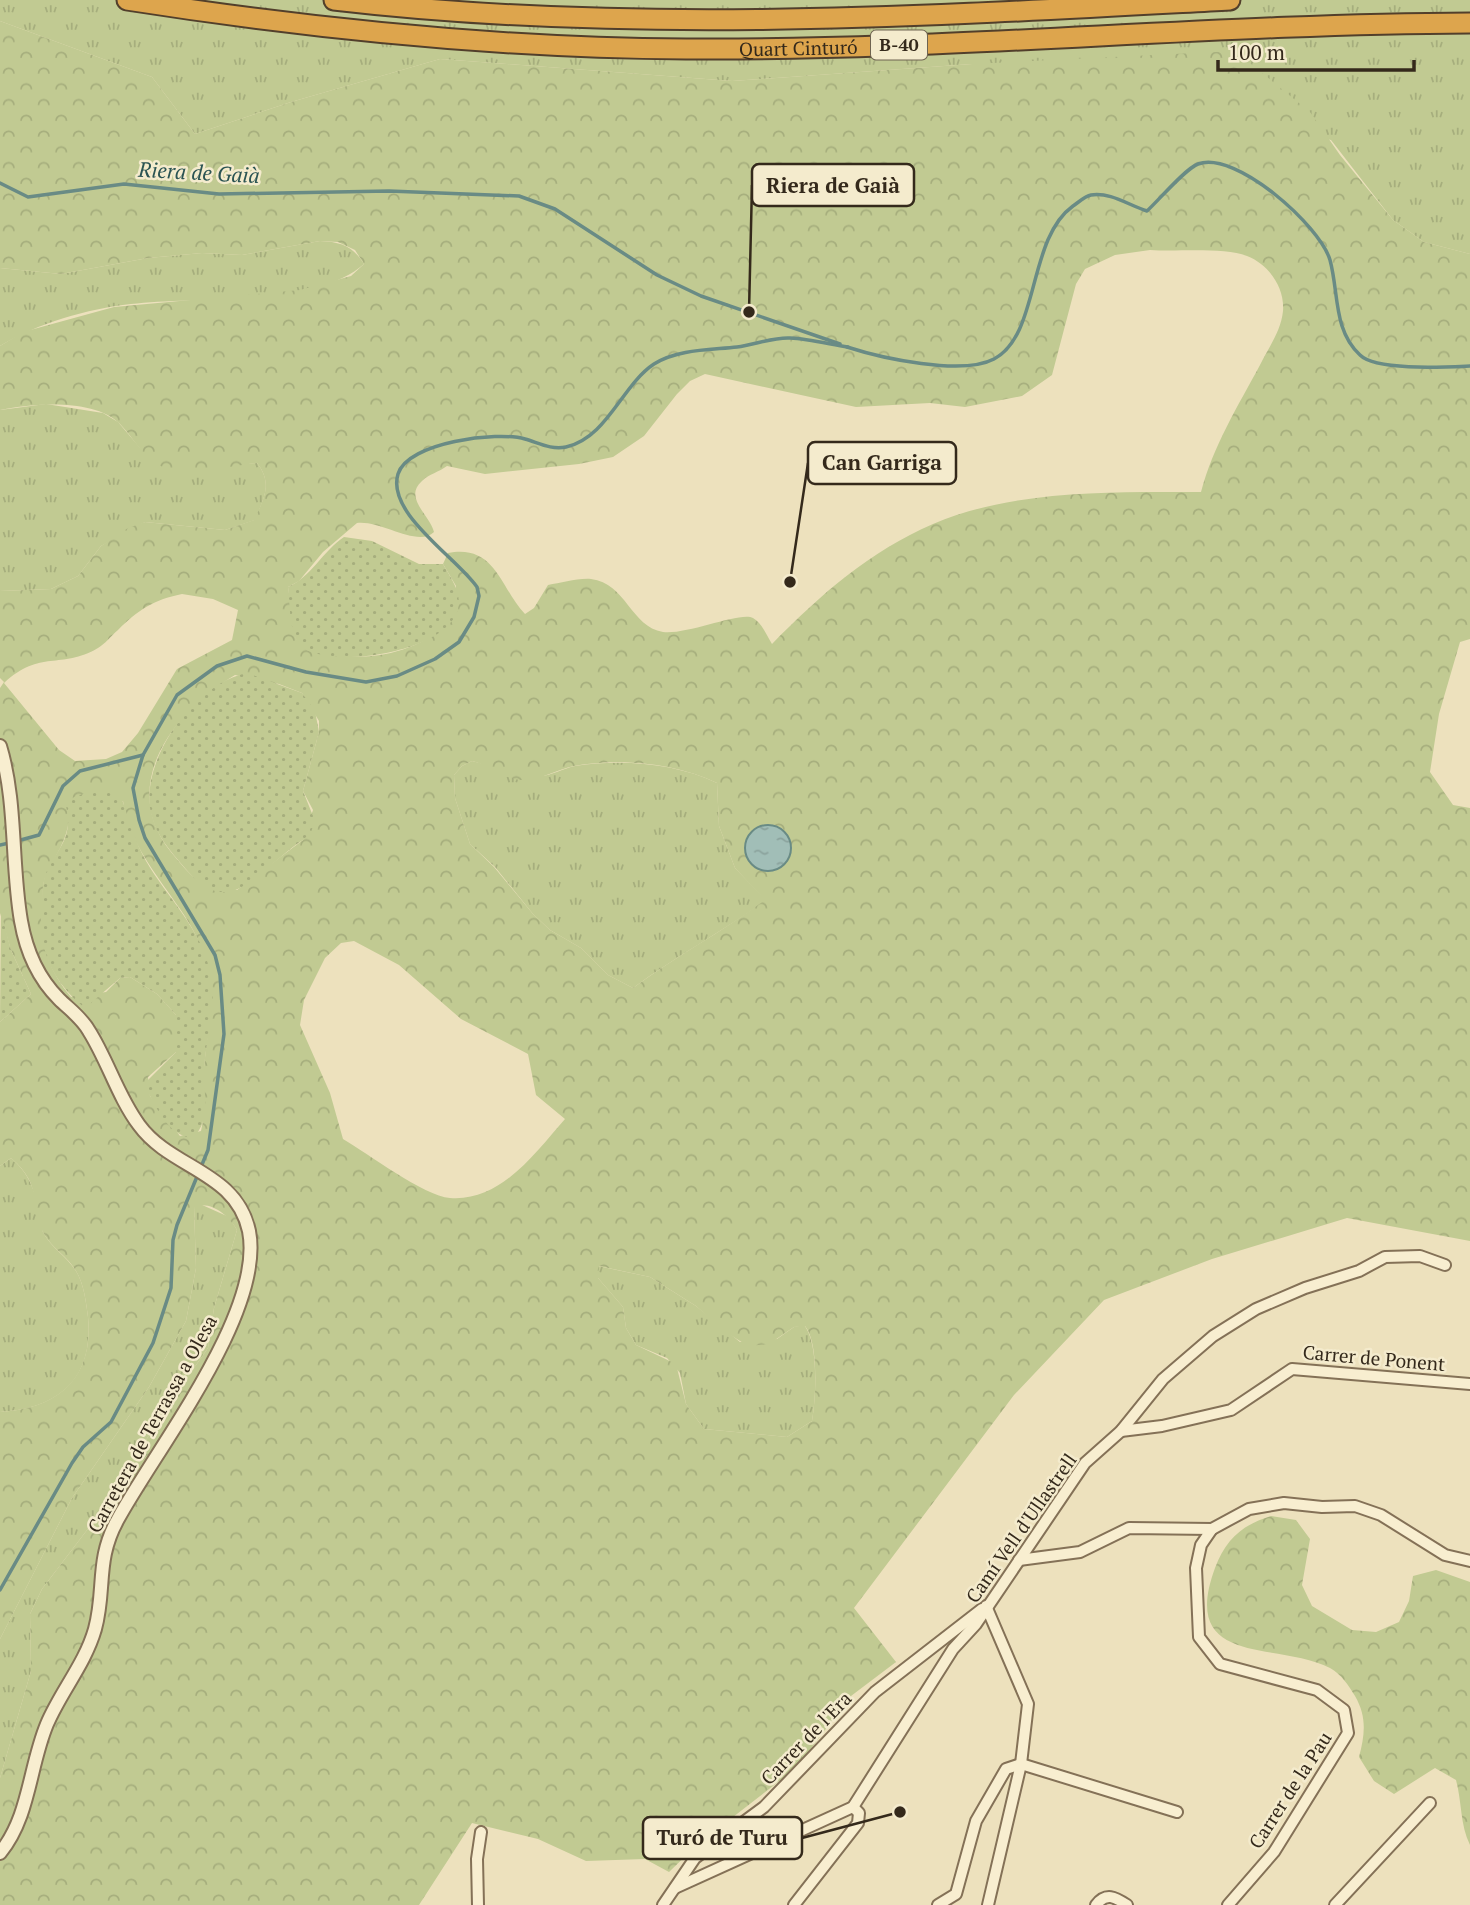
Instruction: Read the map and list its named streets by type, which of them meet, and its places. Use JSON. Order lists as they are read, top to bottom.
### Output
{
  "streets": {
    "highway": ["B-40", "Quart Cinturó"],
    "street": [
      "Carrer de Ponent",
      "Carretera de Terrassa a Olesa",
      "Camí Vell d'Ullastrell",
      "Carrer de l'Era",
      "Carrer de la Pau"
    ]
  },
  "crossings": [
    ["Carrer de Ponent", "Camí Vell d'Ullastrell"],
    ["Camí Vell d'Ullastrell", "Carrer de l'Era"]
  ],
  "water": ["Riera de Gaià"],
  "places": ["Riera de Gaià", "Can Garriga", "Turó de Turu"],
  "scale_bar": "100 m"
}
